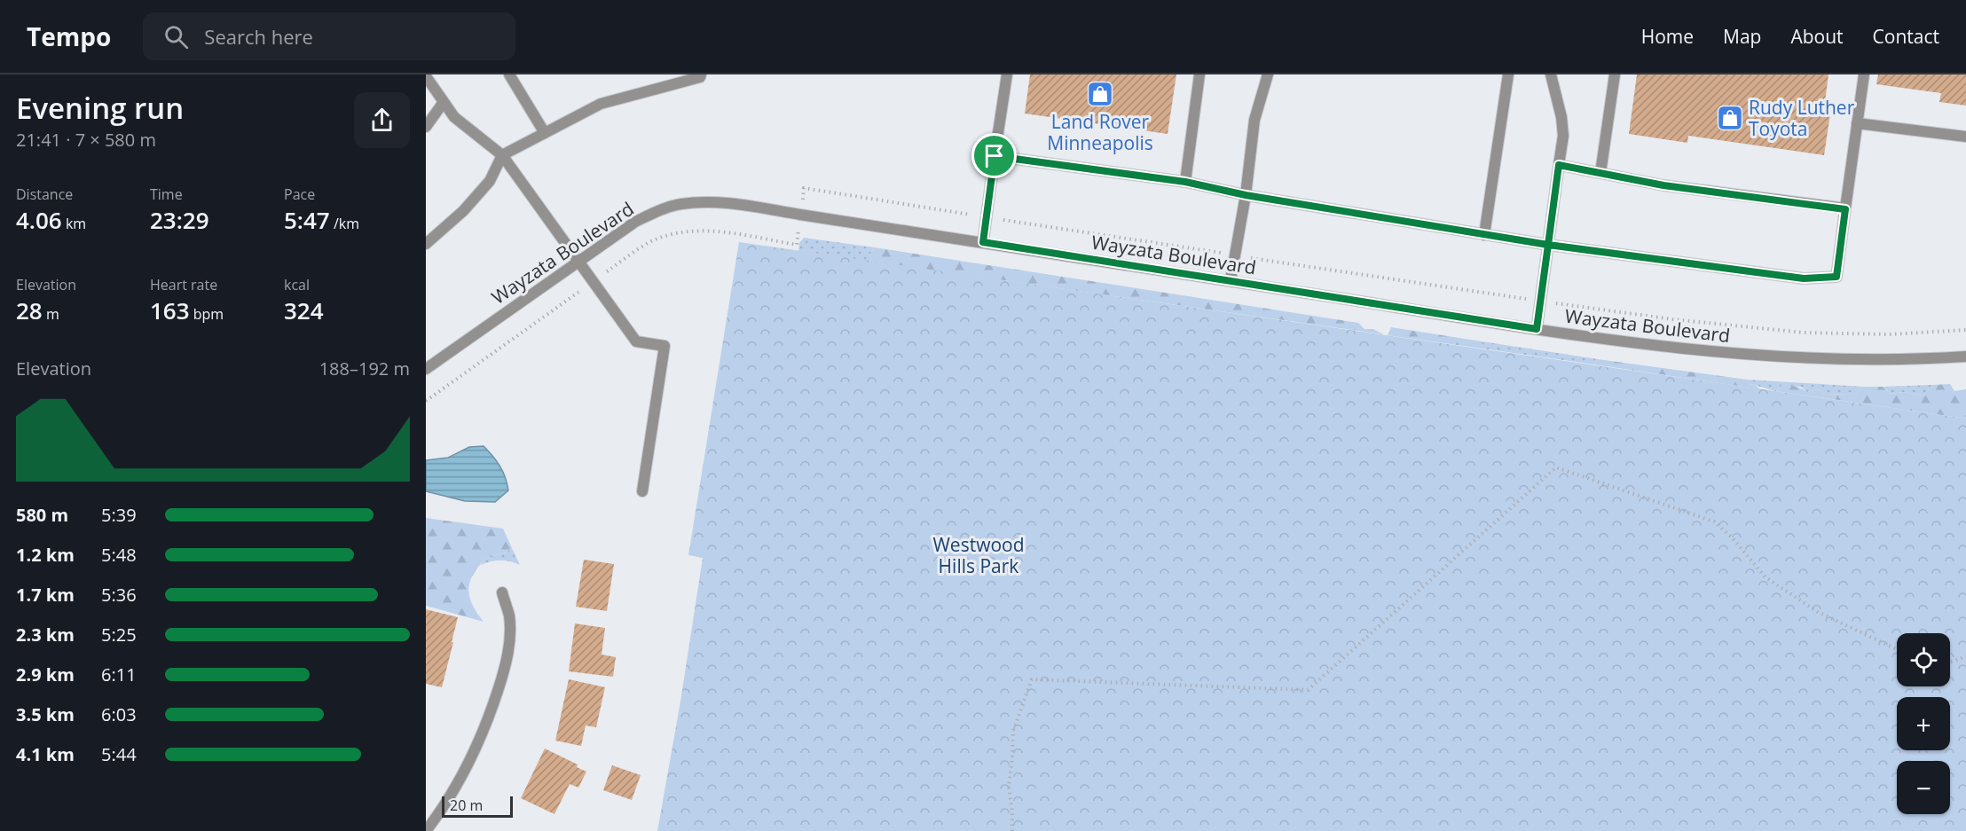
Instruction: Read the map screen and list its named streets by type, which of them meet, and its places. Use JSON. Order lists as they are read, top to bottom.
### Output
{
  "streets": {
    "street": ["Wayzata Boulevard"]
  },
  "parks": ["Westwood Hills Park"],
  "places": {
    "shop": ["Land Rover Minneapolis", "Rudy Luther Toyota"]
  },
  "scale_bar": "20 m",
  "page": {
    "header": "Tempo",
    "search": "Search here",
    "nav": [
      "Home",
      "Map",
      "About",
      "Contact"
    ],
    "heading": ["Evening run", "21:41 · 7 × 580 m"],
    "stats": [
      ["Distance", "4.06 km"],
      ["Time", "23:29"],
      ["Pace", "5:47 /km"],
      ["Elevation", "28 m"],
      ["Heart rate", "163 bpm"],
      ["kcal", "324"]
    ],
    "chart": ["Elevation", "188–192 m"],
    "list": [
      {
        "name": "580 m",
        "note": "5:39"
      },
      {
        "name": "1.2 km",
        "note": "5:48"
      },
      {
        "name": "1.7 km",
        "note": "5:36"
      },
      {
        "name": "2.3 km",
        "note": "5:25"
      },
      {
        "name": "2.9 km",
        "note": "6:11"
      },
      {
        "name": "3.5 km",
        "note": "6:03"
      },
      {
        "name": "4.1 km",
        "note": "5:44"
      }
    ],
    "map_buttons": ["+", "−"],
    "scale": "20 m"
  }
}
